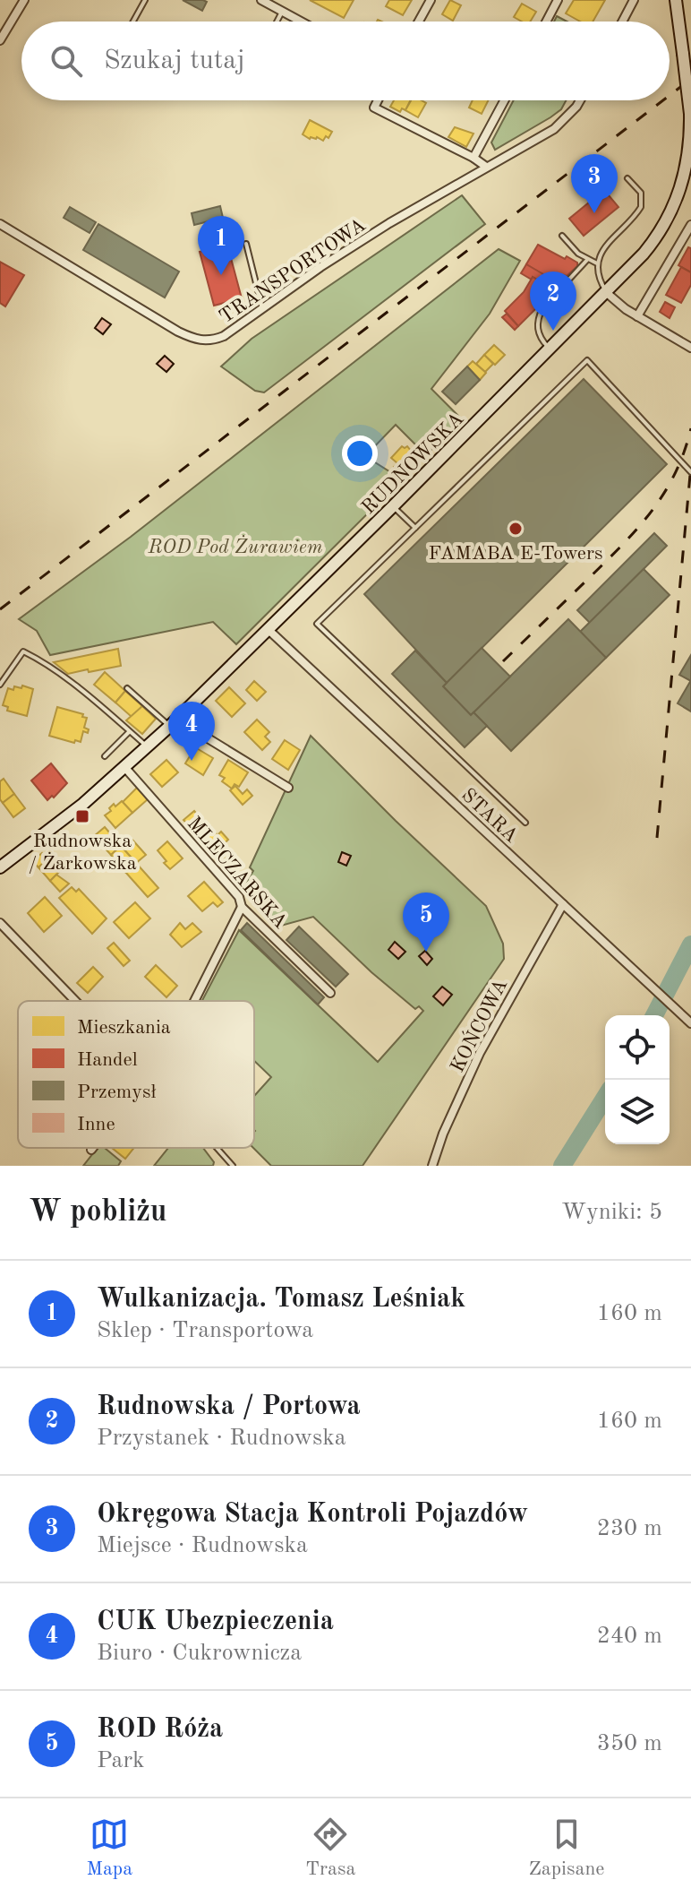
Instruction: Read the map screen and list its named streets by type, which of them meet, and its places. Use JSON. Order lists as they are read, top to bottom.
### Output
{
  "streets": {
    "main road": ["RUDNOWSKA"],
    "street": [
      "TRANSPORTOWA",
      "STARA",
      "MLECZARSKA",
      "KOŃCOWA"
    ]
  },
  "crossings": [
    ["RUDNOWSKA", "STARA"],
    ["RUDNOWSKA", "MLECZARSKA"],
    ["STARA", "KOŃCOWA"]
  ],
  "parks": ["ROD Pod Żurawiem"],
  "places": {
    "other": ["FAMABA E-Towers"],
    "transit": ["Rudnowska / Żarkowska"]
  },
  "legend": [
    "Mieszkania",
    "Handel",
    "Przemysł",
    "Inne"
  ],
  "page": {
    "search": "Szukaj tutaj",
    "pins": [
      "3",
      "1",
      "2",
      "4",
      "5"
    ],
    "heading": ["W pobliżu", "Wyniki: 5"],
    "list": [
      {
        "mark": "1",
        "name": "Wulkanizacja. Tomasz Leśniak",
        "note": "Sklep · Transportowa",
        "value": "160 m"
      },
      {
        "mark": "2",
        "name": "Rudnowska / Portowa",
        "note": "Przystanek · Rudnowska",
        "value": "160 m"
      },
      {
        "mark": "3",
        "name": "Okręgowa Stacja Kontroli Pojazdów",
        "note": "Miejsce · Rudnowska",
        "value": "230 m"
      },
      {
        "mark": "4",
        "name": "CUK Ubezpieczenia",
        "note": "Biuro · Cukrownicza",
        "value": "240 m"
      },
      {
        "mark": "5",
        "name": "ROD Róża",
        "note": "Park",
        "value": "350 m"
      }
    ],
    "nav": ["Mapa", "Trasa", "Zapisane"]
  }
}
